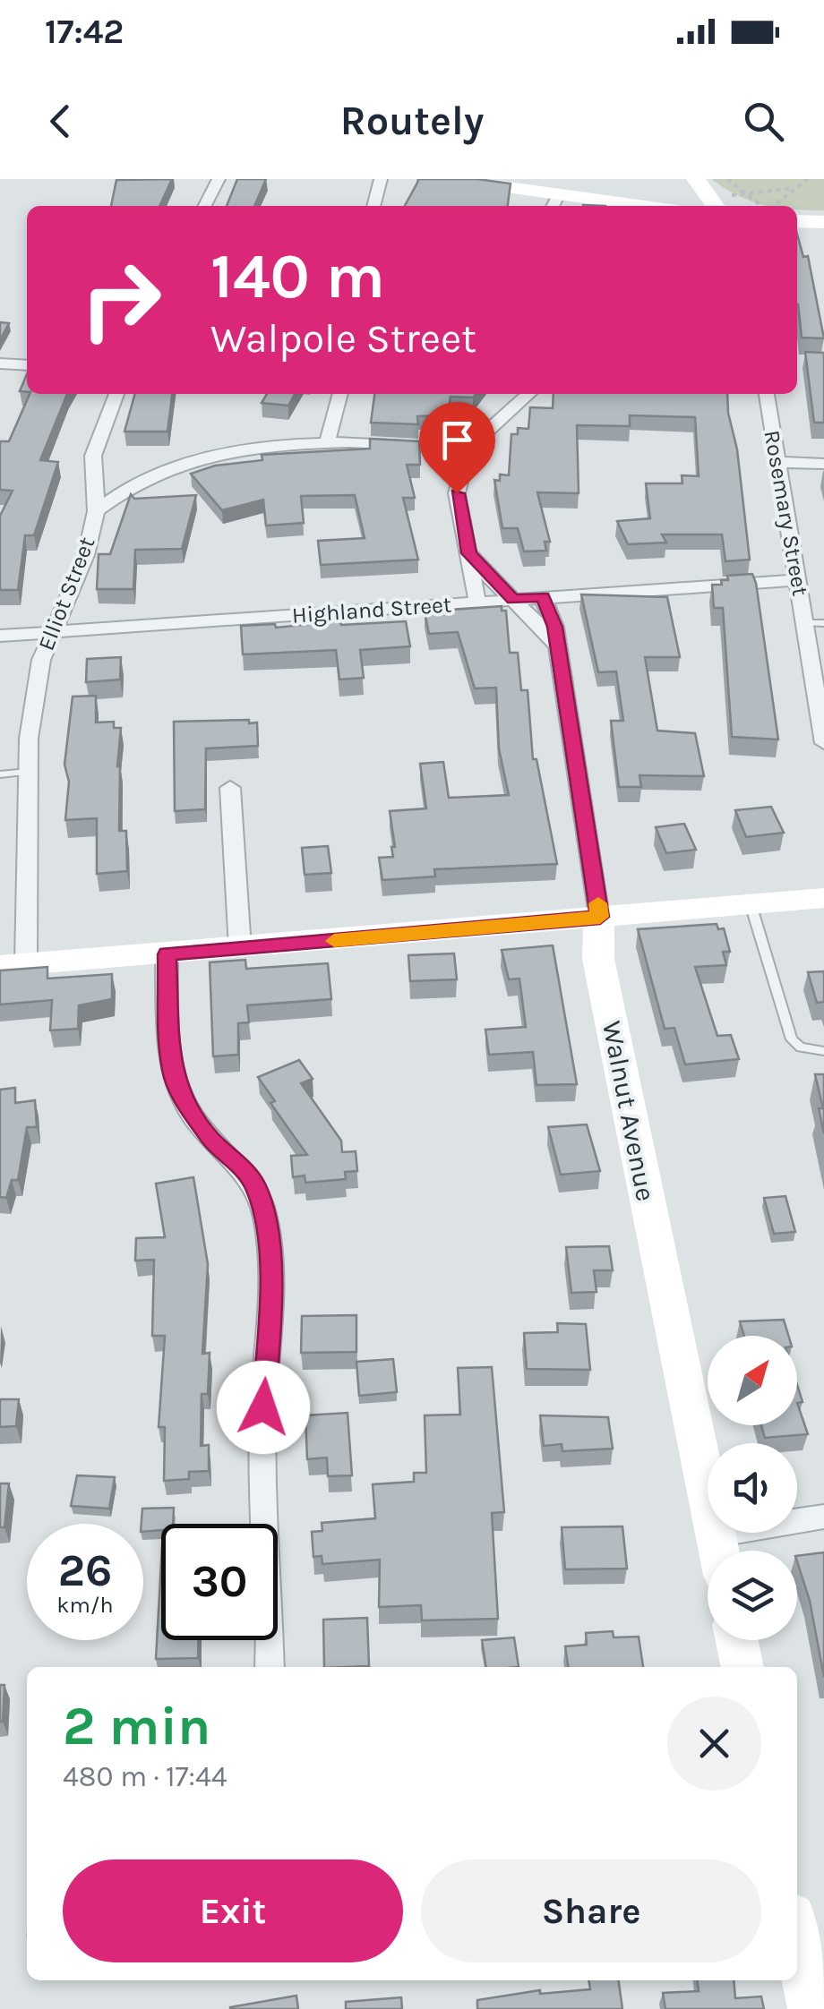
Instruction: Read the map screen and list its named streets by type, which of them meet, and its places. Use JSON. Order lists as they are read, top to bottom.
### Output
{
  "streets": {
    "main road": ["Walnut Avenue"],
    "street": ["Rosemary Street", "Elliot Street", "Highland Street"]
  },
  "crossings": [
    ["Rosemary Street", "Highland Street"],
    ["Elliot Street", "Highland Street"],
    ["Highland Street", "Walnut Avenue"]
  ],
  "north": "top right",
  "page": {
    "status": "17:42",
    "header": "Routely",
    "turn": ["140 m", "Walpole Street"],
    "speed": "26 km/h",
    "limit": "30",
    "heading": ["2 min", "480 m · 17:44"],
    "buttons": ["Exit", "Share"]
  }
}
